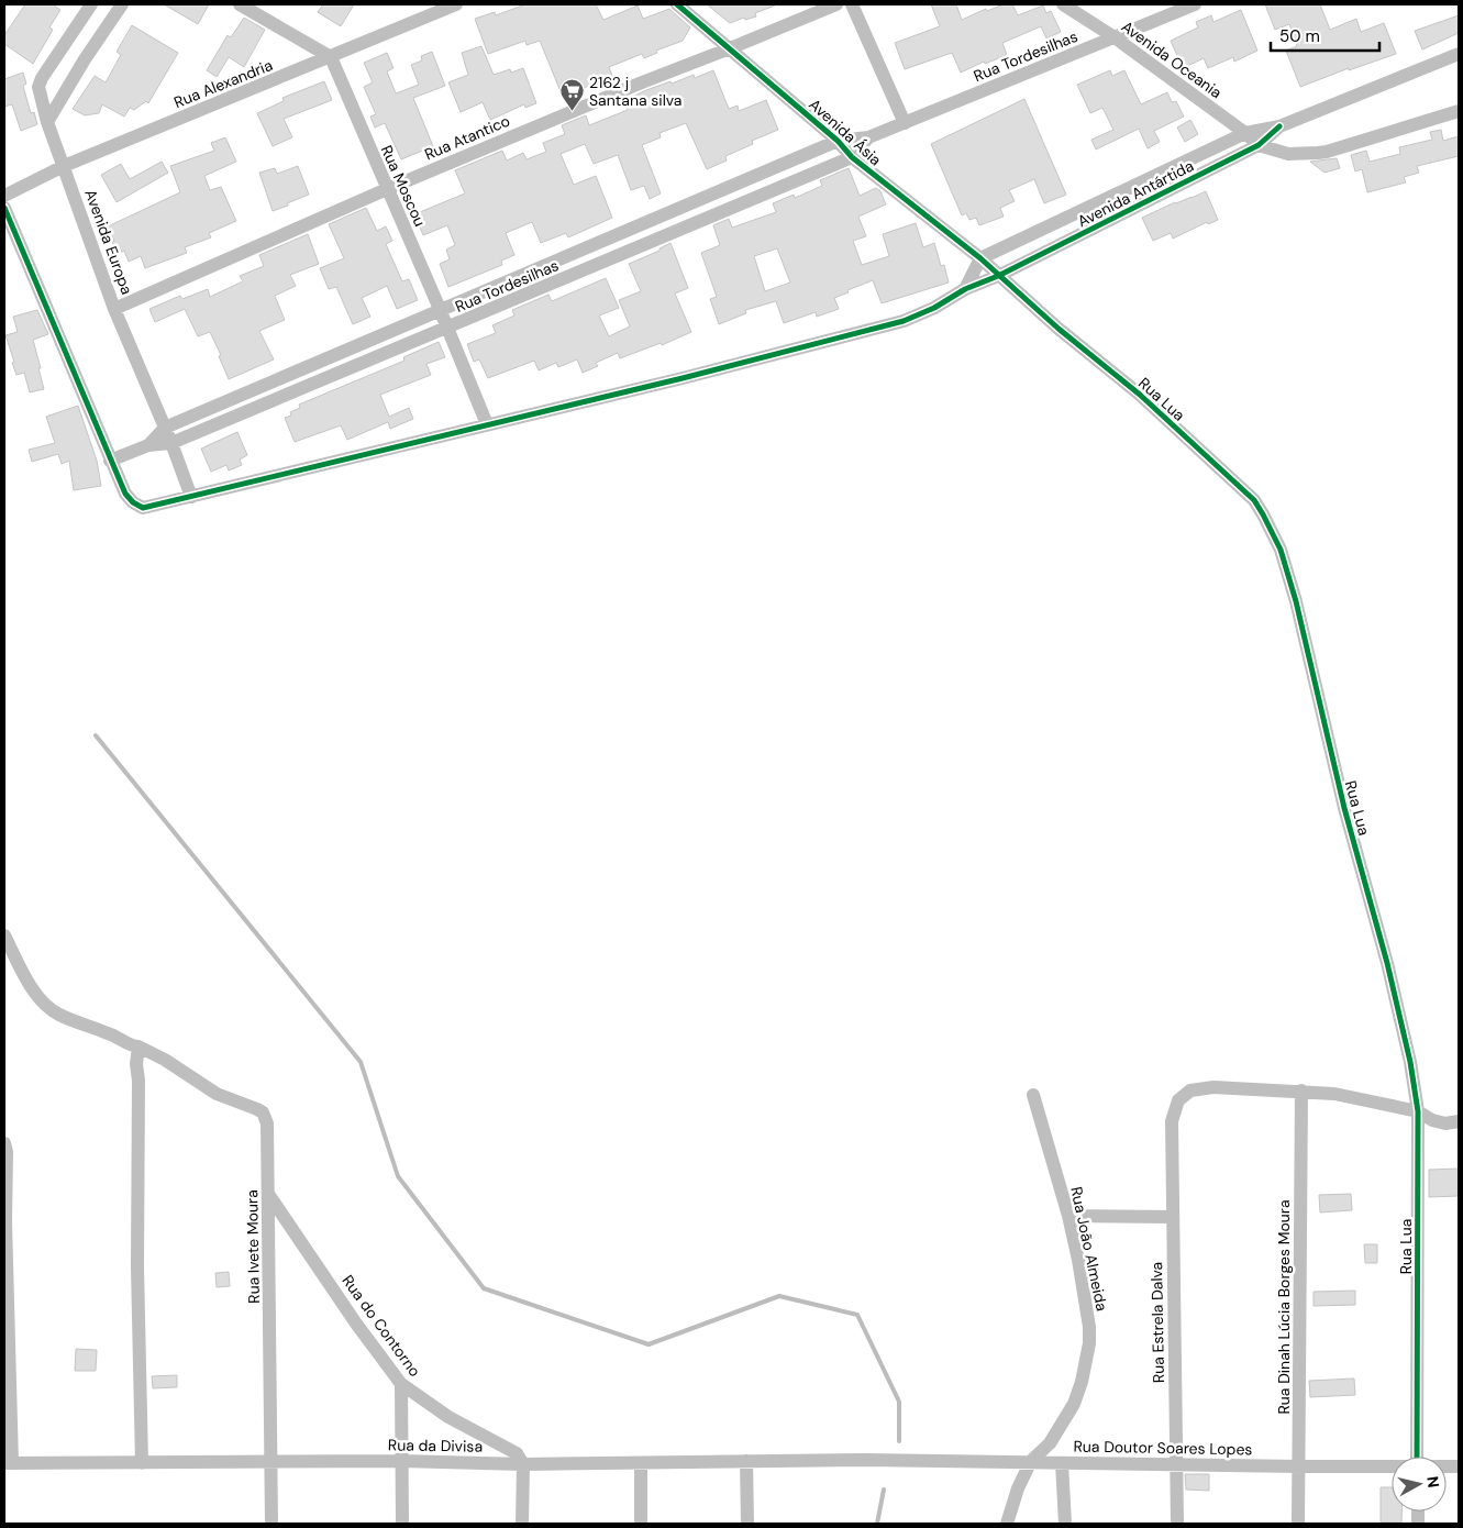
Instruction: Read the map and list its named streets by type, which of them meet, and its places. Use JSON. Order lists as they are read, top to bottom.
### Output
{
  "streets": {
    "street": [
      "Rua Tordesilhas",
      "Avenida Oceania",
      "Rua Alexandria",
      "Avenida Ásia",
      "Rua Atantico",
      "Rua Moscou",
      "Avenida Antártida",
      "Avenida Europa",
      "Rua Lua",
      "Rua Ivete Moura",
      "Rua João Almeida",
      "Rua Dinah Lúcia Borges Moura",
      "Rua Estrela Dalva",
      "Rua do Contorno",
      "Rua da Divisa",
      "Rua Doutor Soares Lopes"
    ]
  },
  "crossings": [
    ["Rua Tordesilhas", "Avenida Oceania"],
    ["Rua Tordesilhas", "Avenida Ásia"],
    ["Rua Tordesilhas", "Rua Moscou"],
    ["Rua Tordesilhas", "Avenida Antártida"],
    ["Rua Tordesilhas", "Avenida Europa"],
    ["Avenida Oceania", "Avenida Antártida"],
    ["Rua Alexandria", "Rua Moscou"],
    ["Rua Alexandria", "Avenida Europa"],
    ["Avenida Ásia", "Rua Atantico"],
    ["Avenida Ásia", "Avenida Antártida"],
    ["Avenida Ásia", "Rua Lua"],
    ["Rua Atantico", "Rua Moscou"],
    ["Rua Atantico", "Avenida Europa"],
    ["Rua Moscou", "Avenida Antártida"],
    ["Avenida Antártida", "Avenida Europa"],
    ["Avenida Antártida", "Rua Lua"],
    ["Rua Ivete Moura", "Rua do Contorno"],
    ["Rua Ivete Moura", "Rua da Divisa"],
    ["Rua João Almeida", "Rua Doutor Soares Lopes"],
    ["Rua Dinah Lúcia Borges Moura", "Rua Estrela Dalva"],
    ["Rua Dinah Lúcia Borges Moura", "Rua Doutor Soares Lopes"],
    ["Rua Estrela Dalva", "Rua Doutor Soares Lopes"],
    ["Rua do Contorno", "Rua da Divisa"],
    ["Rua da Divisa", "Rua Doutor Soares Lopes"]
  ],
  "places": {
    "supermarket": ["2162 j Santana silva"]
  },
  "scale_bar": "50 m",
  "north": "right"
}
